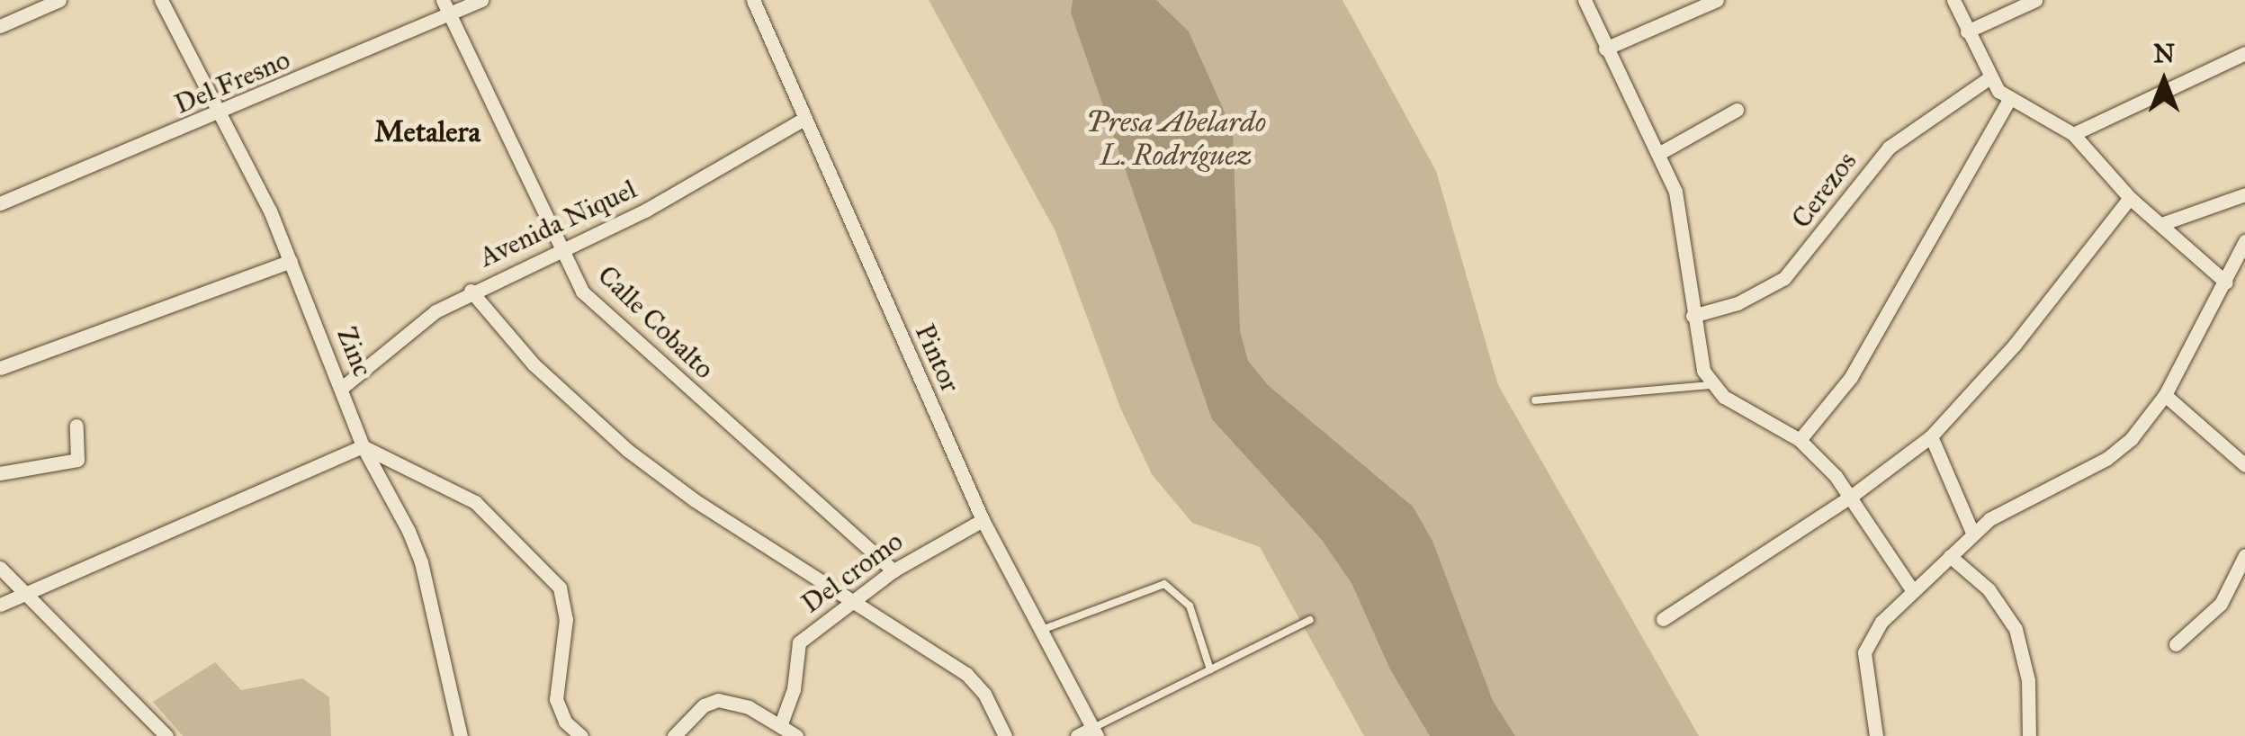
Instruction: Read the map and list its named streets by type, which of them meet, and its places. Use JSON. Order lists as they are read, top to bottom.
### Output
{
  "streets": {
    "street": [
      "Del Fresno",
      "Cerezos",
      "Avenida Niquel",
      "Calle Cobalto",
      "Zinc",
      "Pintor",
      "Del cromo"
    ]
  },
  "crossings": [
    ["Del Fresno", "Calle Cobalto"],
    ["Del Fresno", "Zinc"],
    ["Avenida Niquel", "Calle Cobalto"],
    ["Avenida Niquel", "Zinc"],
    ["Avenida Niquel", "Pintor"],
    ["Calle Cobalto", "Del cromo"],
    ["Pintor", "Del cromo"]
  ],
  "districts": ["Metalera"],
  "water": ["Presa Abelardo L. Rodríguez"],
  "north": "top"
}
